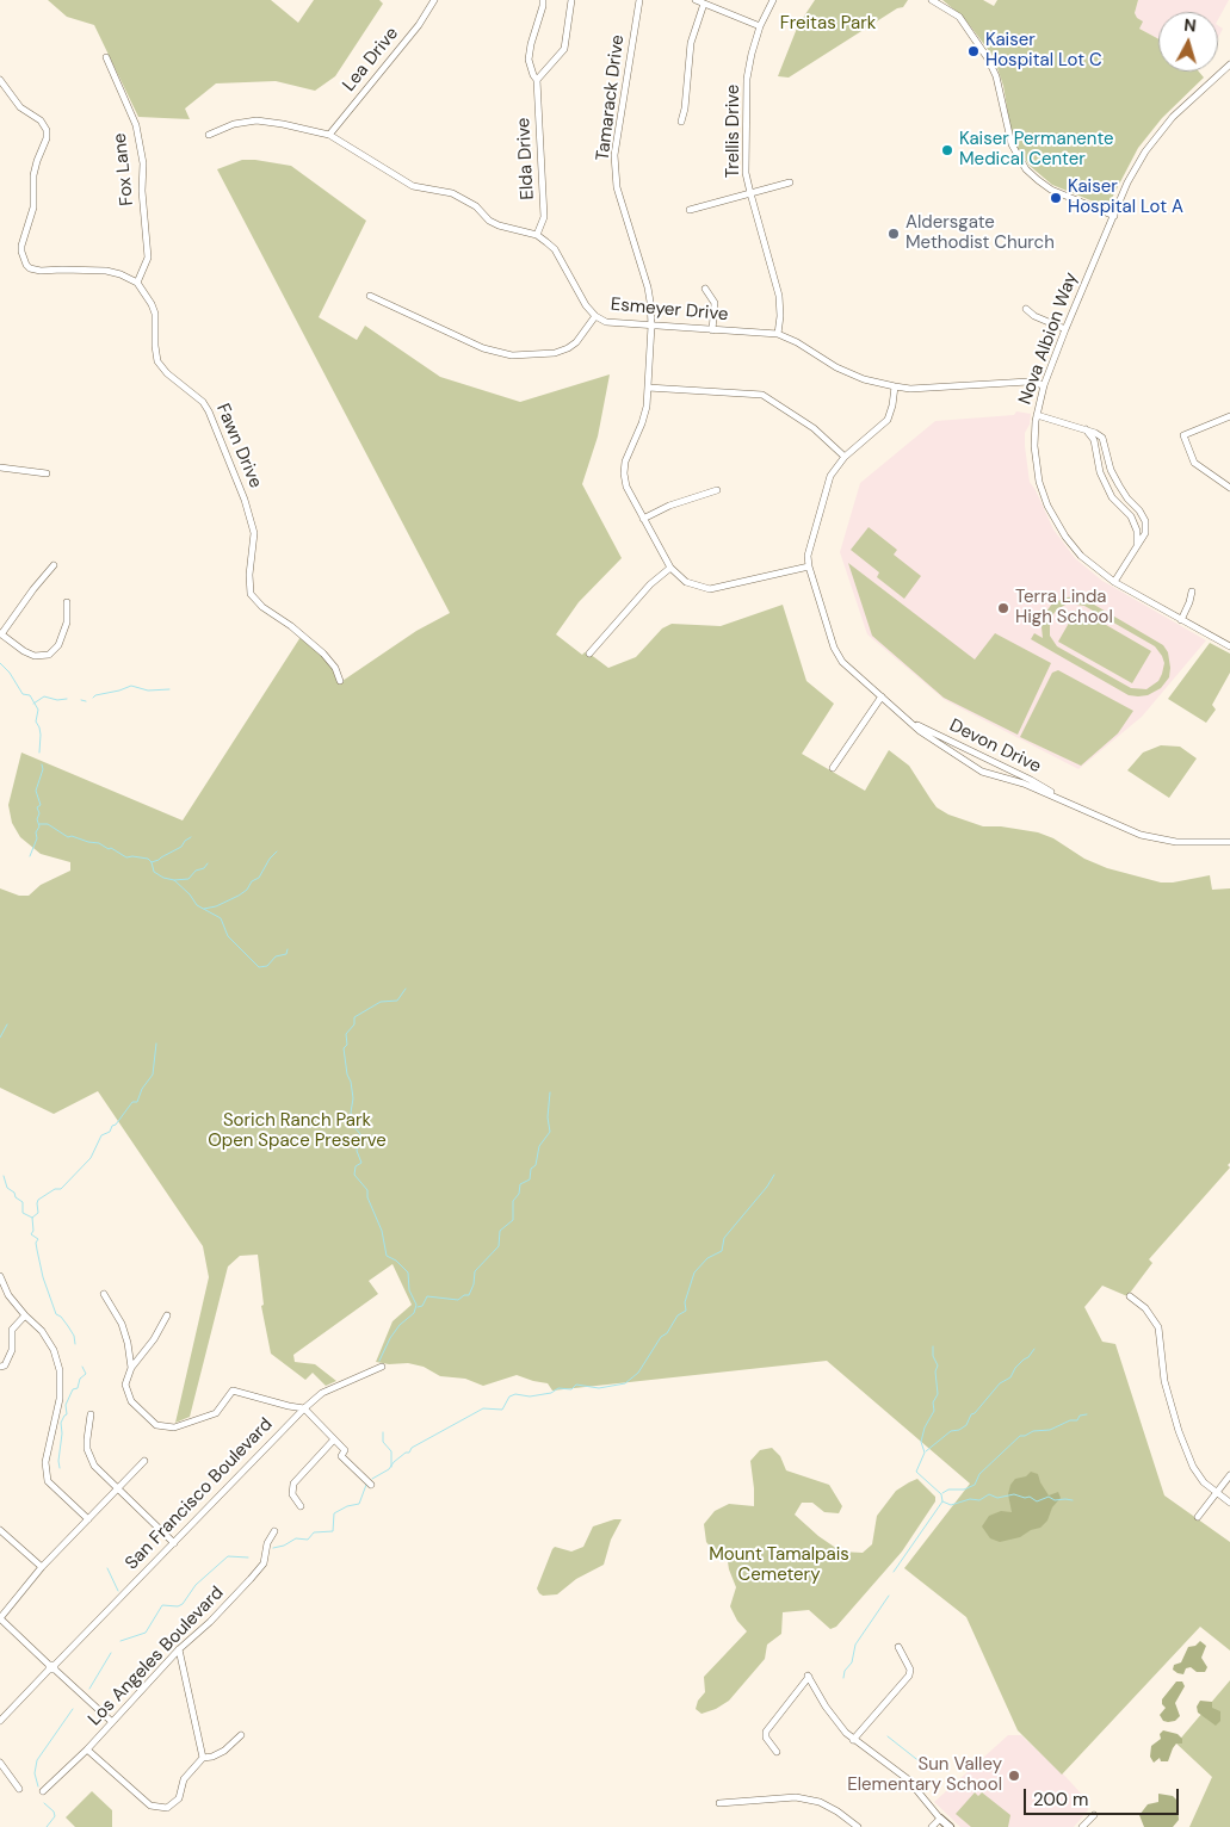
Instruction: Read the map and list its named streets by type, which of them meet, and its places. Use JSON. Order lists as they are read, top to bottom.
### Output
{
  "streets": {
    "street": [
      "Lea Drive",
      "Tamarack Drive",
      "Trellis Drive",
      "Elda Drive",
      "Fox Lane",
      "Esmeyer Drive",
      "Nova Albion Way",
      "Fawn Drive",
      "Devon Drive",
      "San Francisco Boulevard",
      "Los Angeles Boulevard"
    ]
  },
  "crossings": [
    ["Lea Drive", "Esmeyer Drive"],
    ["Tamarack Drive", "Esmeyer Drive"],
    ["Tamarack Drive", "Devon Drive"],
    ["Trellis Drive", "Esmeyer Drive"],
    ["Elda Drive", "Esmeyer Drive"],
    ["Fox Lane", "Fawn Drive"],
    ["Esmeyer Drive", "Nova Albion Way"],
    ["Esmeyer Drive", "Devon Drive"]
  ],
  "parks": ["Freitas Park", "Sorich Ranch Park Open Space Preserve", "Mount Tamalpais Cemetery"],
  "places": [
    "Kaiser Hospital Lot C",
    "Kaiser Permanente Medical Center",
    "Kaiser Hospital Lot A",
    "Aldersgate Methodist Church",
    "Terra Linda High School",
    "Sun Valley Elementary School"
  ],
  "scale_bar": "200 m",
  "north": "top"
}
